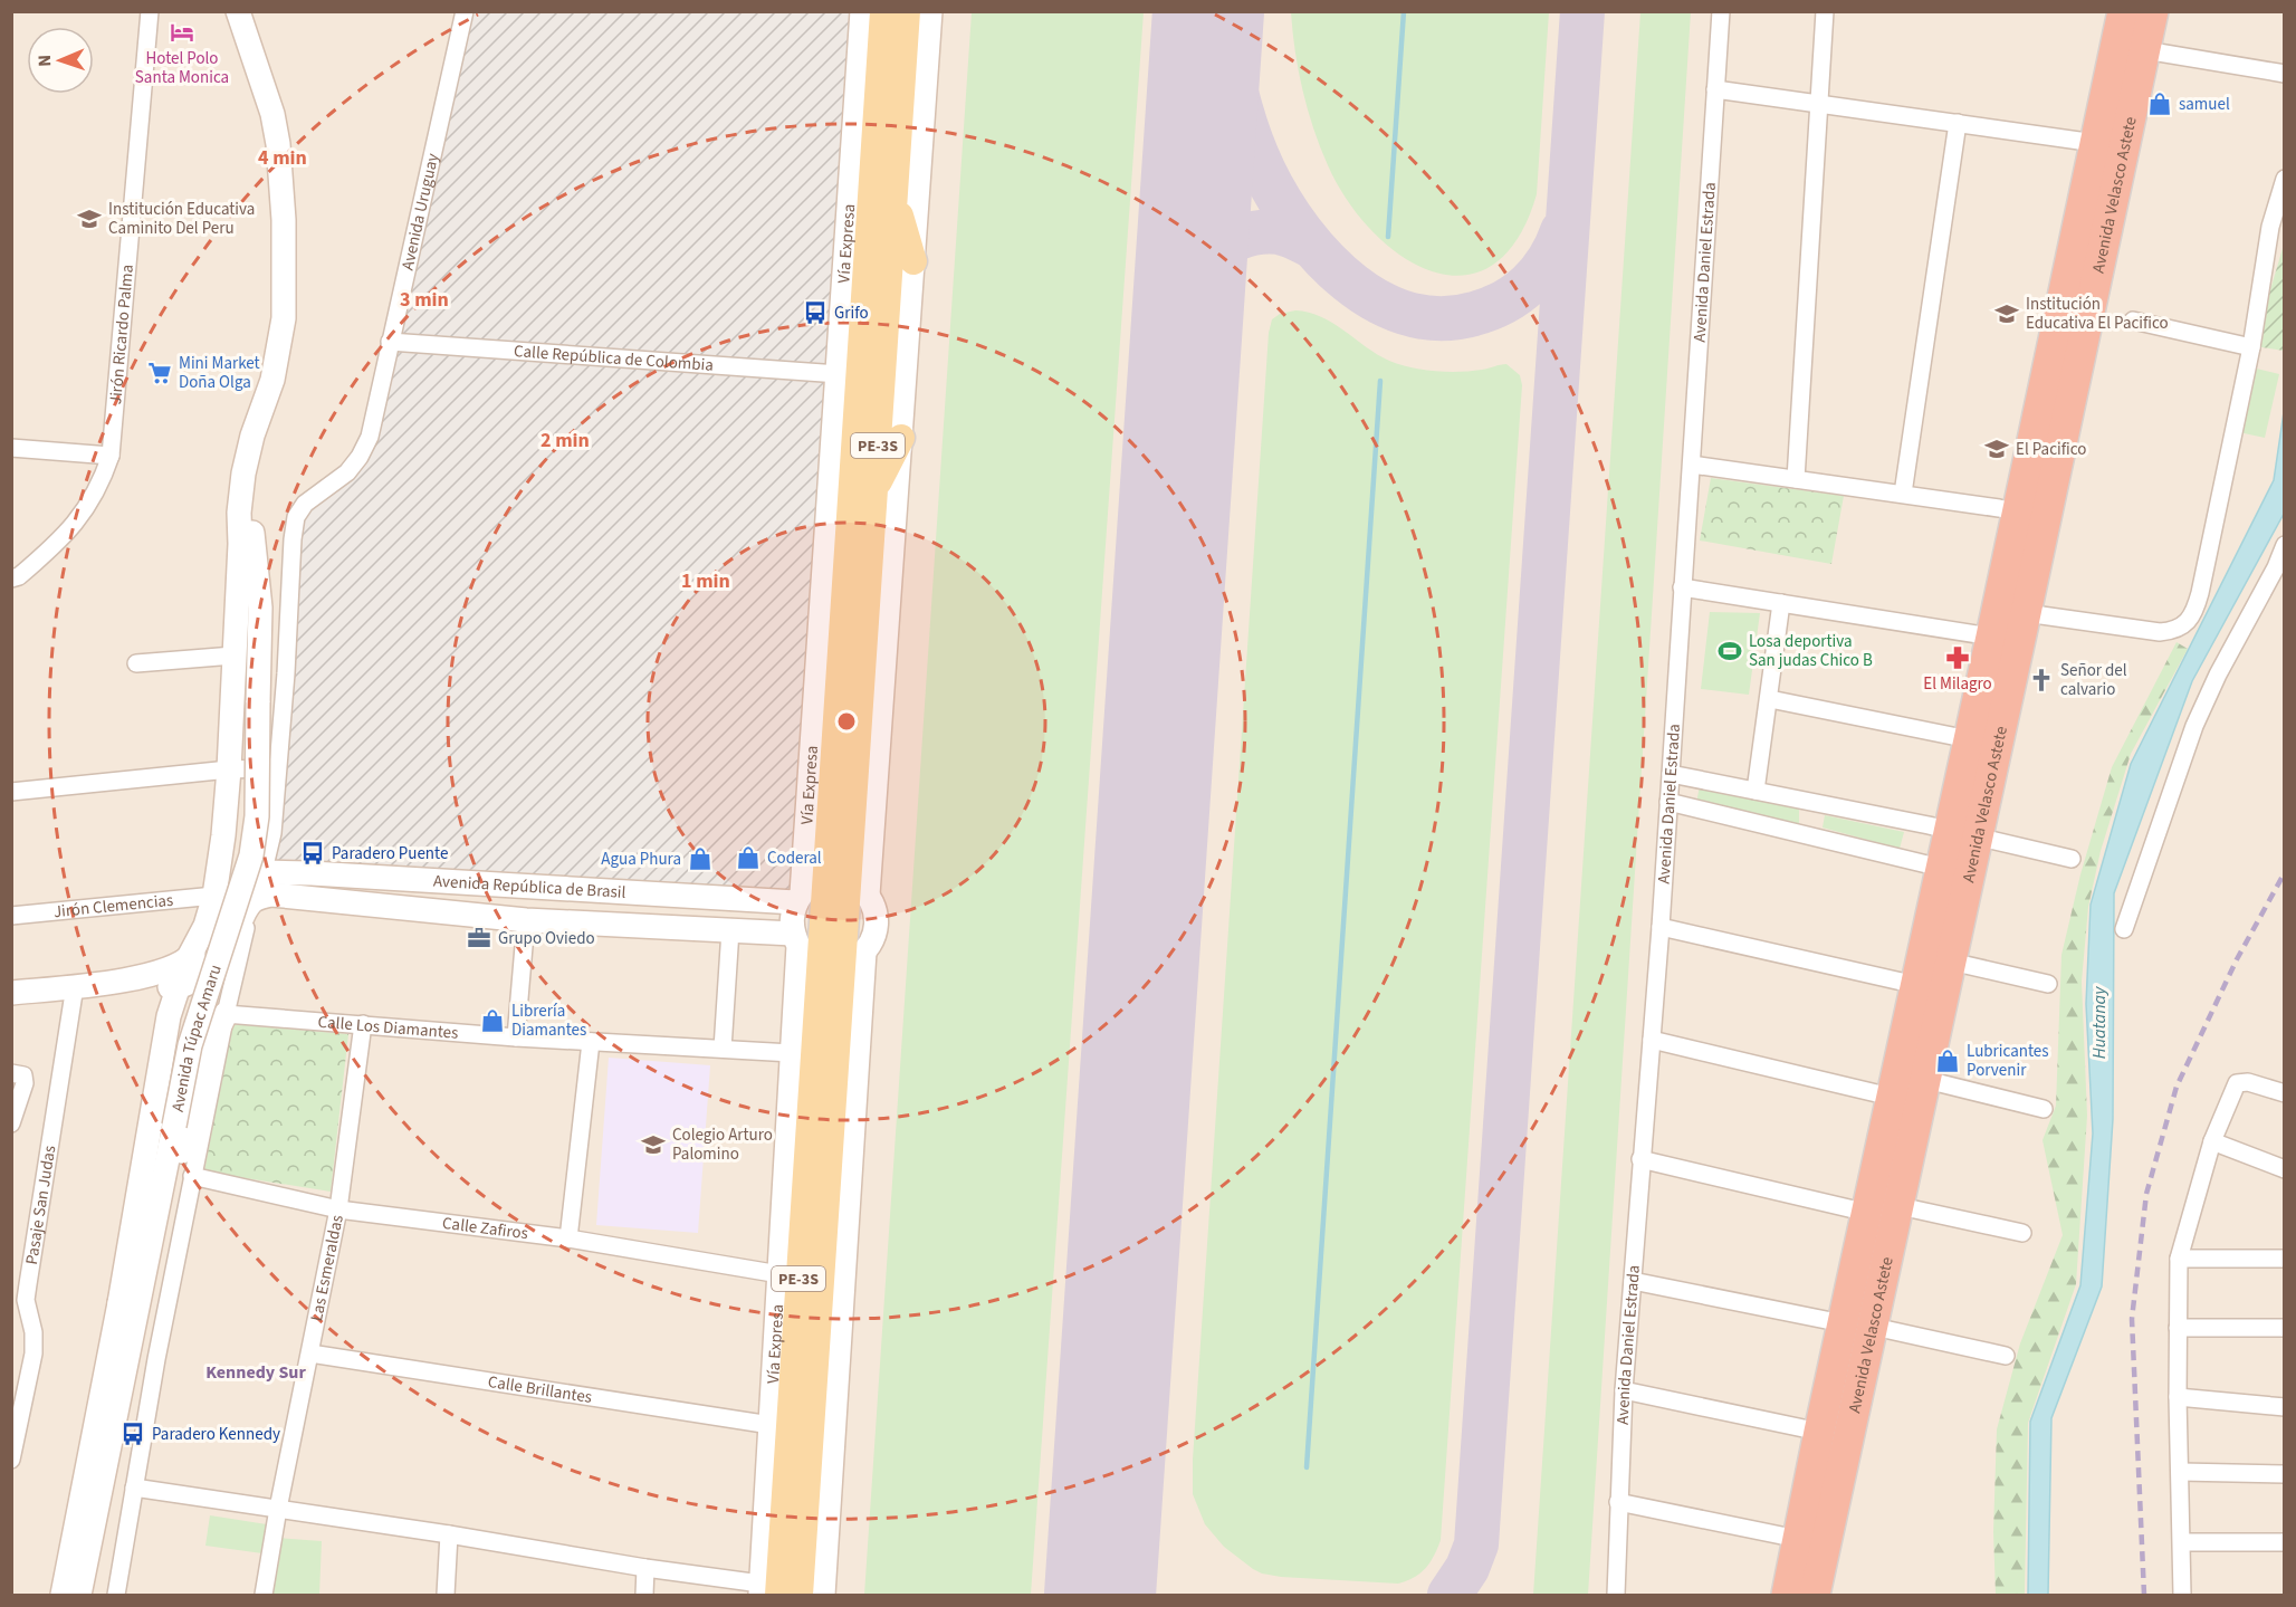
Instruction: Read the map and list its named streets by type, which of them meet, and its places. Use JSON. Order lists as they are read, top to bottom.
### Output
{
  "streets": {
    "highway": ["Avenida Velasco Astete"],
    "main road": [
      "Vía Expresa",
      "PE-3S",
      "Avenida República de Brasil",
      "Avenida Túpac Amaru"
    ],
    "street": [
      "Avenida Uruguay",
      "Avenida Daniel Estrada",
      "Jirón Ricardo Palma",
      "Calle República de Colombia",
      "Jirón Clemencias",
      "Calle Los Diamantes",
      "Pasaje San Judas",
      "Calle Zafiros",
      "Las Esmeraldas",
      "Calle Brillantes"
    ]
  },
  "crossings": [
    ["Avenida Uruguay", "Calle República de Colombia"],
    ["Avenida Uruguay", "Avenida Túpac Amaru"],
    ["Vía Expresa", "Calle República de Colombia"],
    ["Vía Expresa", "Avenida República de Brasil"],
    ["Vía Expresa", "Calle Los Diamantes"],
    ["Vía Expresa", "Calle Zafiros"],
    ["Vía Expresa", "Calle Brillantes"],
    ["Avenida República de Brasil", "Avenida Túpac Amaru"],
    ["Calle Los Diamantes", "Avenida Túpac Amaru"],
    ["Calle Los Diamantes", "Las Esmeraldas"],
    ["Avenida Túpac Amaru", "Calle Zafiros"],
    ["Calle Zafiros", "Las Esmeraldas"],
    ["Las Esmeraldas", "Calle Brillantes"]
  ],
  "districts": ["Kennedy Sur"],
  "water": ["Huatanay"],
  "places": {
    "hotel": ["Hotel Polo Santa Monica"],
    "shop": [
      "samuel",
      "Coderal",
      "Agua Phura",
      "Librería Diamantes",
      "Lubricantes Porvenir"
    ],
    "school or university": [
      "Institución Educativa Caminito Del Peru",
      "Institución Educativa El Pacifico",
      "El Pacifico",
      "Colegio Arturo Palomino"
    ],
    "bus stop": ["Grifo", "Paradero Puente", "Paradero Kennedy"],
    "supermarket": ["Mini Market Doña Olga"],
    "sports": ["Losa deportiva San judas Chico B"],
    "pharmacy": ["El Milagro"],
    "church": ["Señor del calvario"],
    "office": ["Grupo Oviedo"]
  },
  "north": "left",
  "rings": [
    "4 min",
    "3 min",
    "2 min",
    "1 min"
  ]
}
